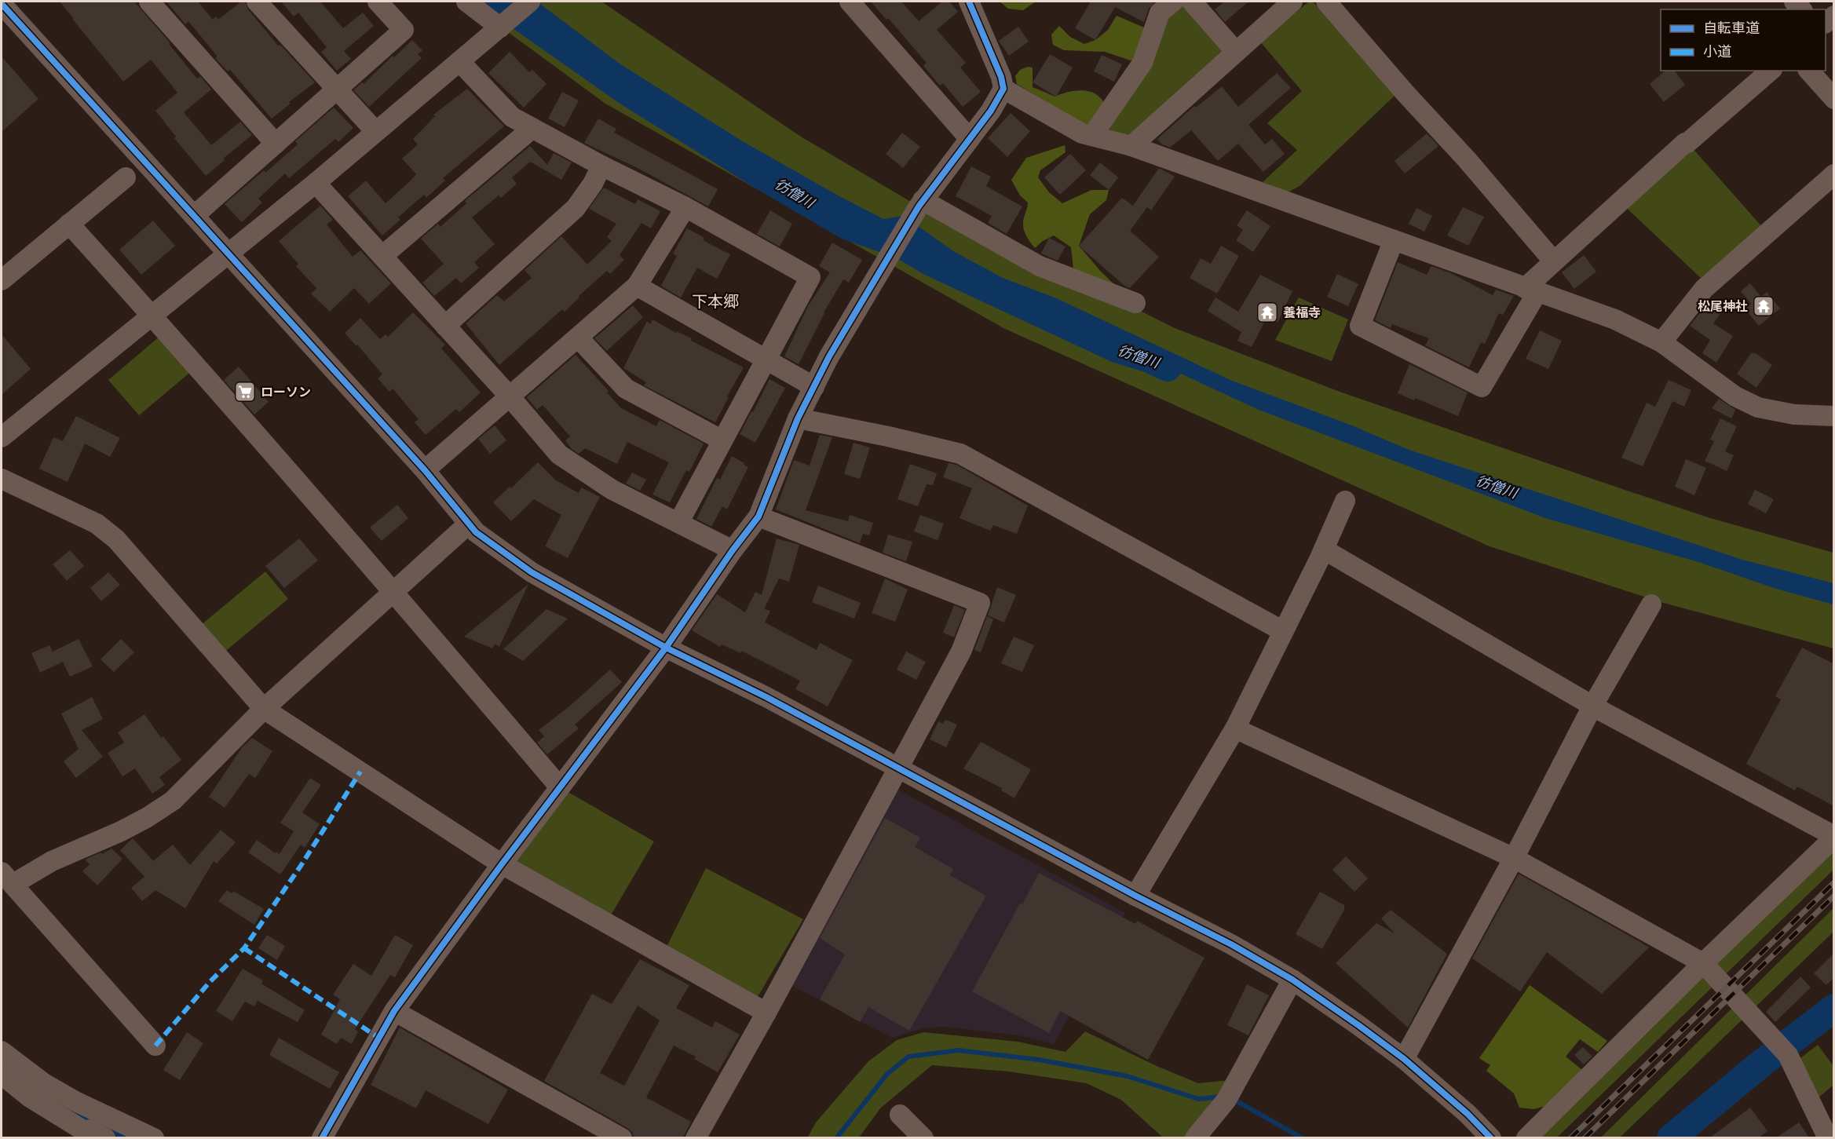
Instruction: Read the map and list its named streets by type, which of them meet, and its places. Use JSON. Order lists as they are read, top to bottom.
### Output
{
  "districts": ["下本郷"],
  "water": ["彷僧川"],
  "places": {
    "temple": ["松尾神社", "養福寺"],
    "supermarket": ["ローソン"]
  },
  "legend": ["自転車道", "小道"]
}
